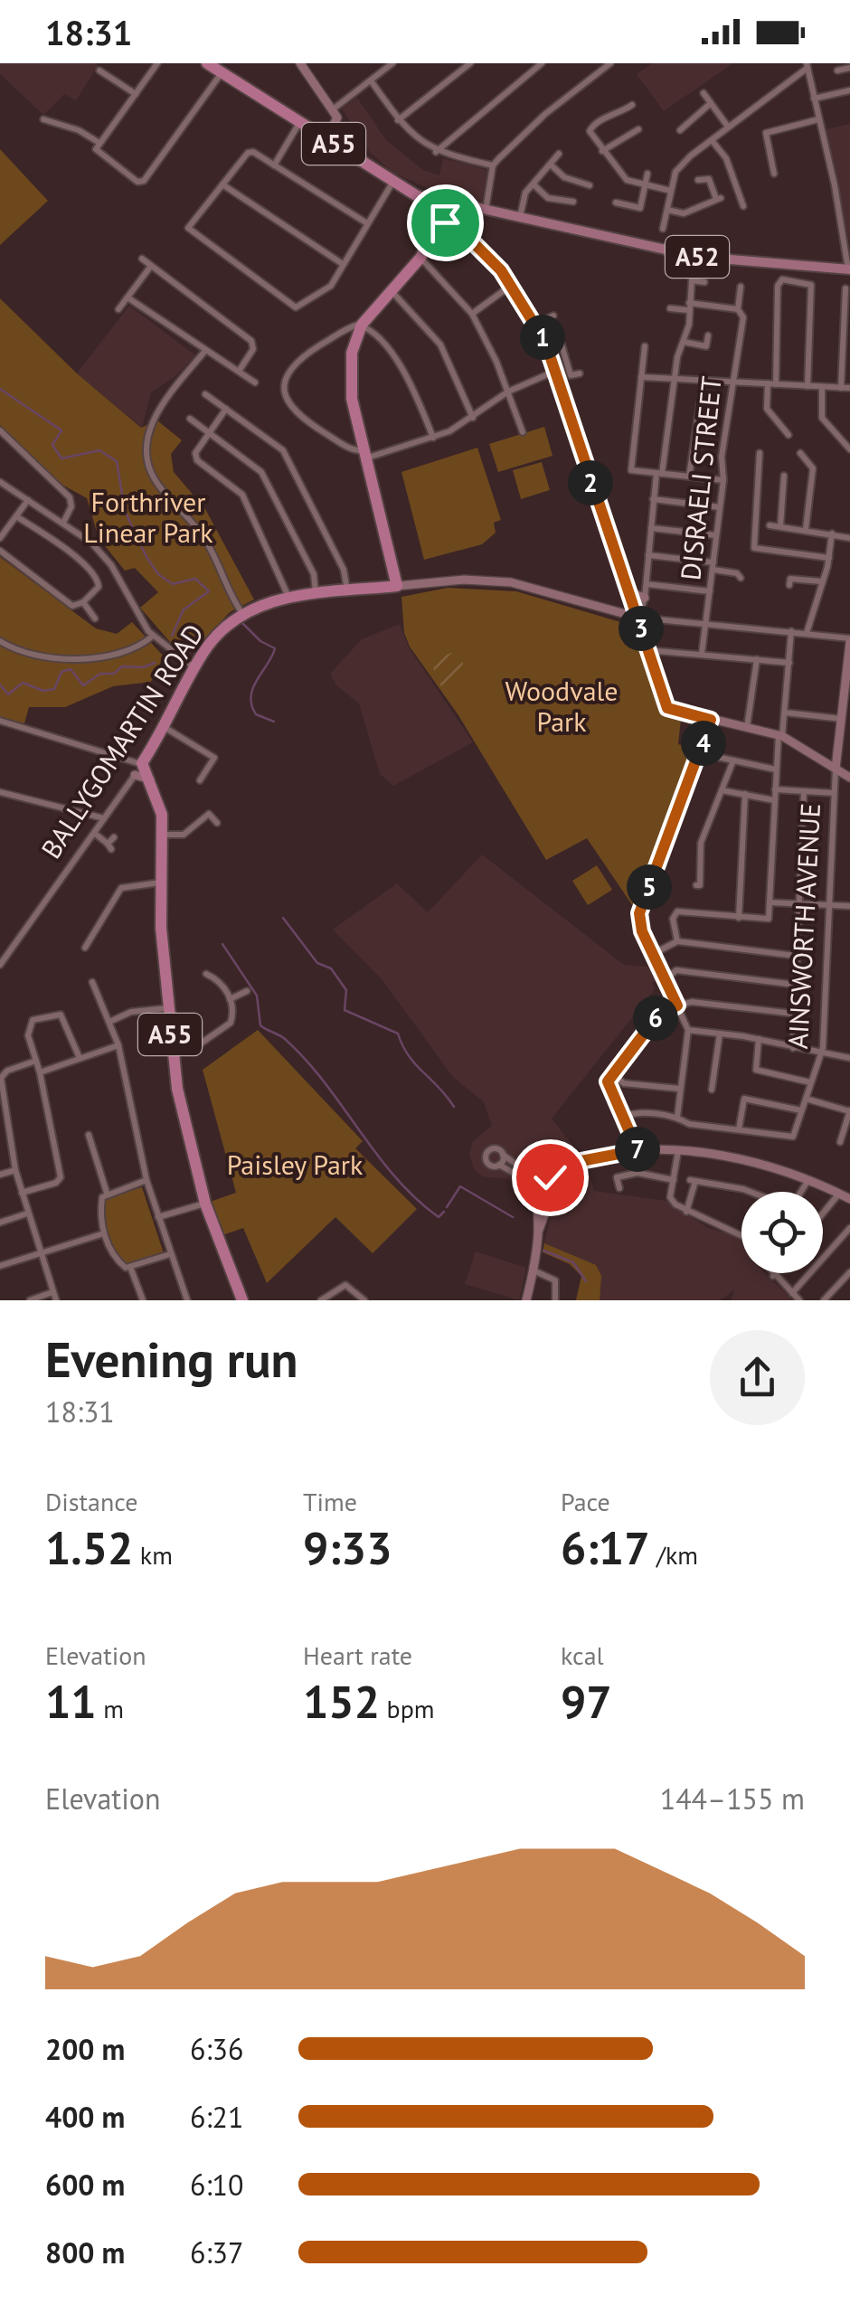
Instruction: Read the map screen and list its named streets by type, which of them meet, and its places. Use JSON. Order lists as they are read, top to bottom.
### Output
{
  "streets": {
    "highway": ["A55", "BALLYGOMARTIN ROAD"],
    "main road": ["A52"],
    "street": ["DISRAELI STREET", "AINSWORTH AVENUE"]
  },
  "crossings": [
    ["A55", "A52"],
    ["A55", "BALLYGOMARTIN ROAD"]
  ],
  "parks": ["Forthriver Linear Park", "Woodvale Park", "Paisley Park"],
  "page": {
    "status": "18:31",
    "pins": [
      "1",
      "2",
      "3",
      "4",
      "5",
      "6",
      "7"
    ],
    "heading": ["Evening run", "18:31"],
    "stats": [
      ["Distance", "1.52 km"],
      ["Time", "9:33"],
      ["Pace", "6:17 /km"],
      ["Elevation", "11 m"],
      ["Heart rate", "152 bpm"],
      ["kcal", "97"]
    ],
    "chart": ["Elevation", "144–155 m"],
    "list": [
      {
        "name": "200 m",
        "note": "6:36"
      },
      {
        "name": "400 m",
        "note": "6:21"
      },
      {
        "name": "600 m",
        "note": "6:10"
      },
      {
        "name": "800 m",
        "note": "6:37"
      }
    ]
  }
}
